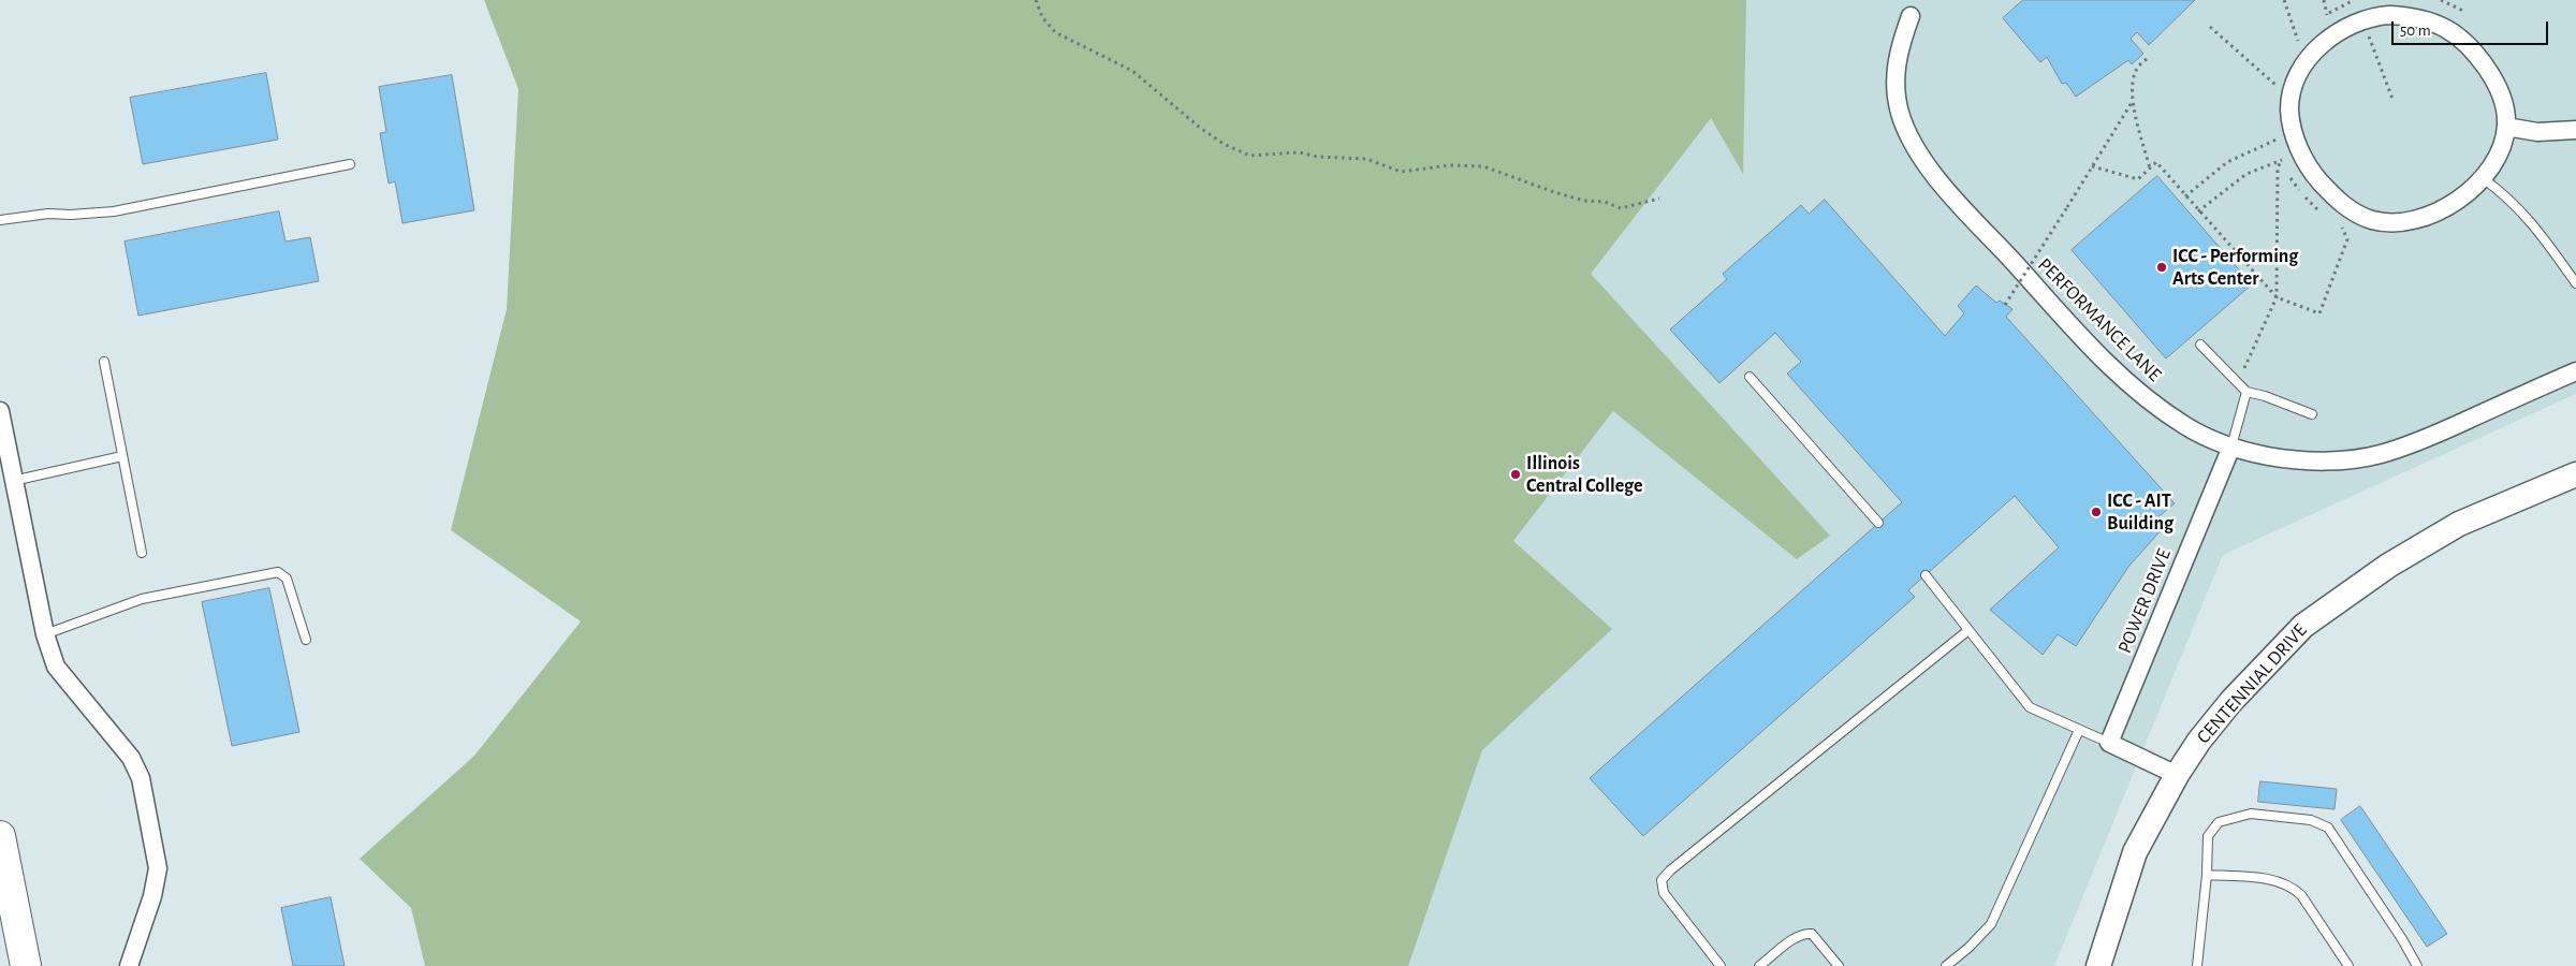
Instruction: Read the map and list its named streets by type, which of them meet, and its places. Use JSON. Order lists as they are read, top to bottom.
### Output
{
  "streets": {
    "main road": ["CENTENNIAL DRIVE"],
    "street": ["PERFORMANCE LANE", "POWER DRIVE"]
  },
  "crossings": [
    ["PERFORMANCE LANE", "POWER DRIVE"]
  ],
  "places": ["ICC - Performing Arts Center", "Illinois Central College", "ICC - AIT Building"],
  "scale_bar": "50 m"
}
